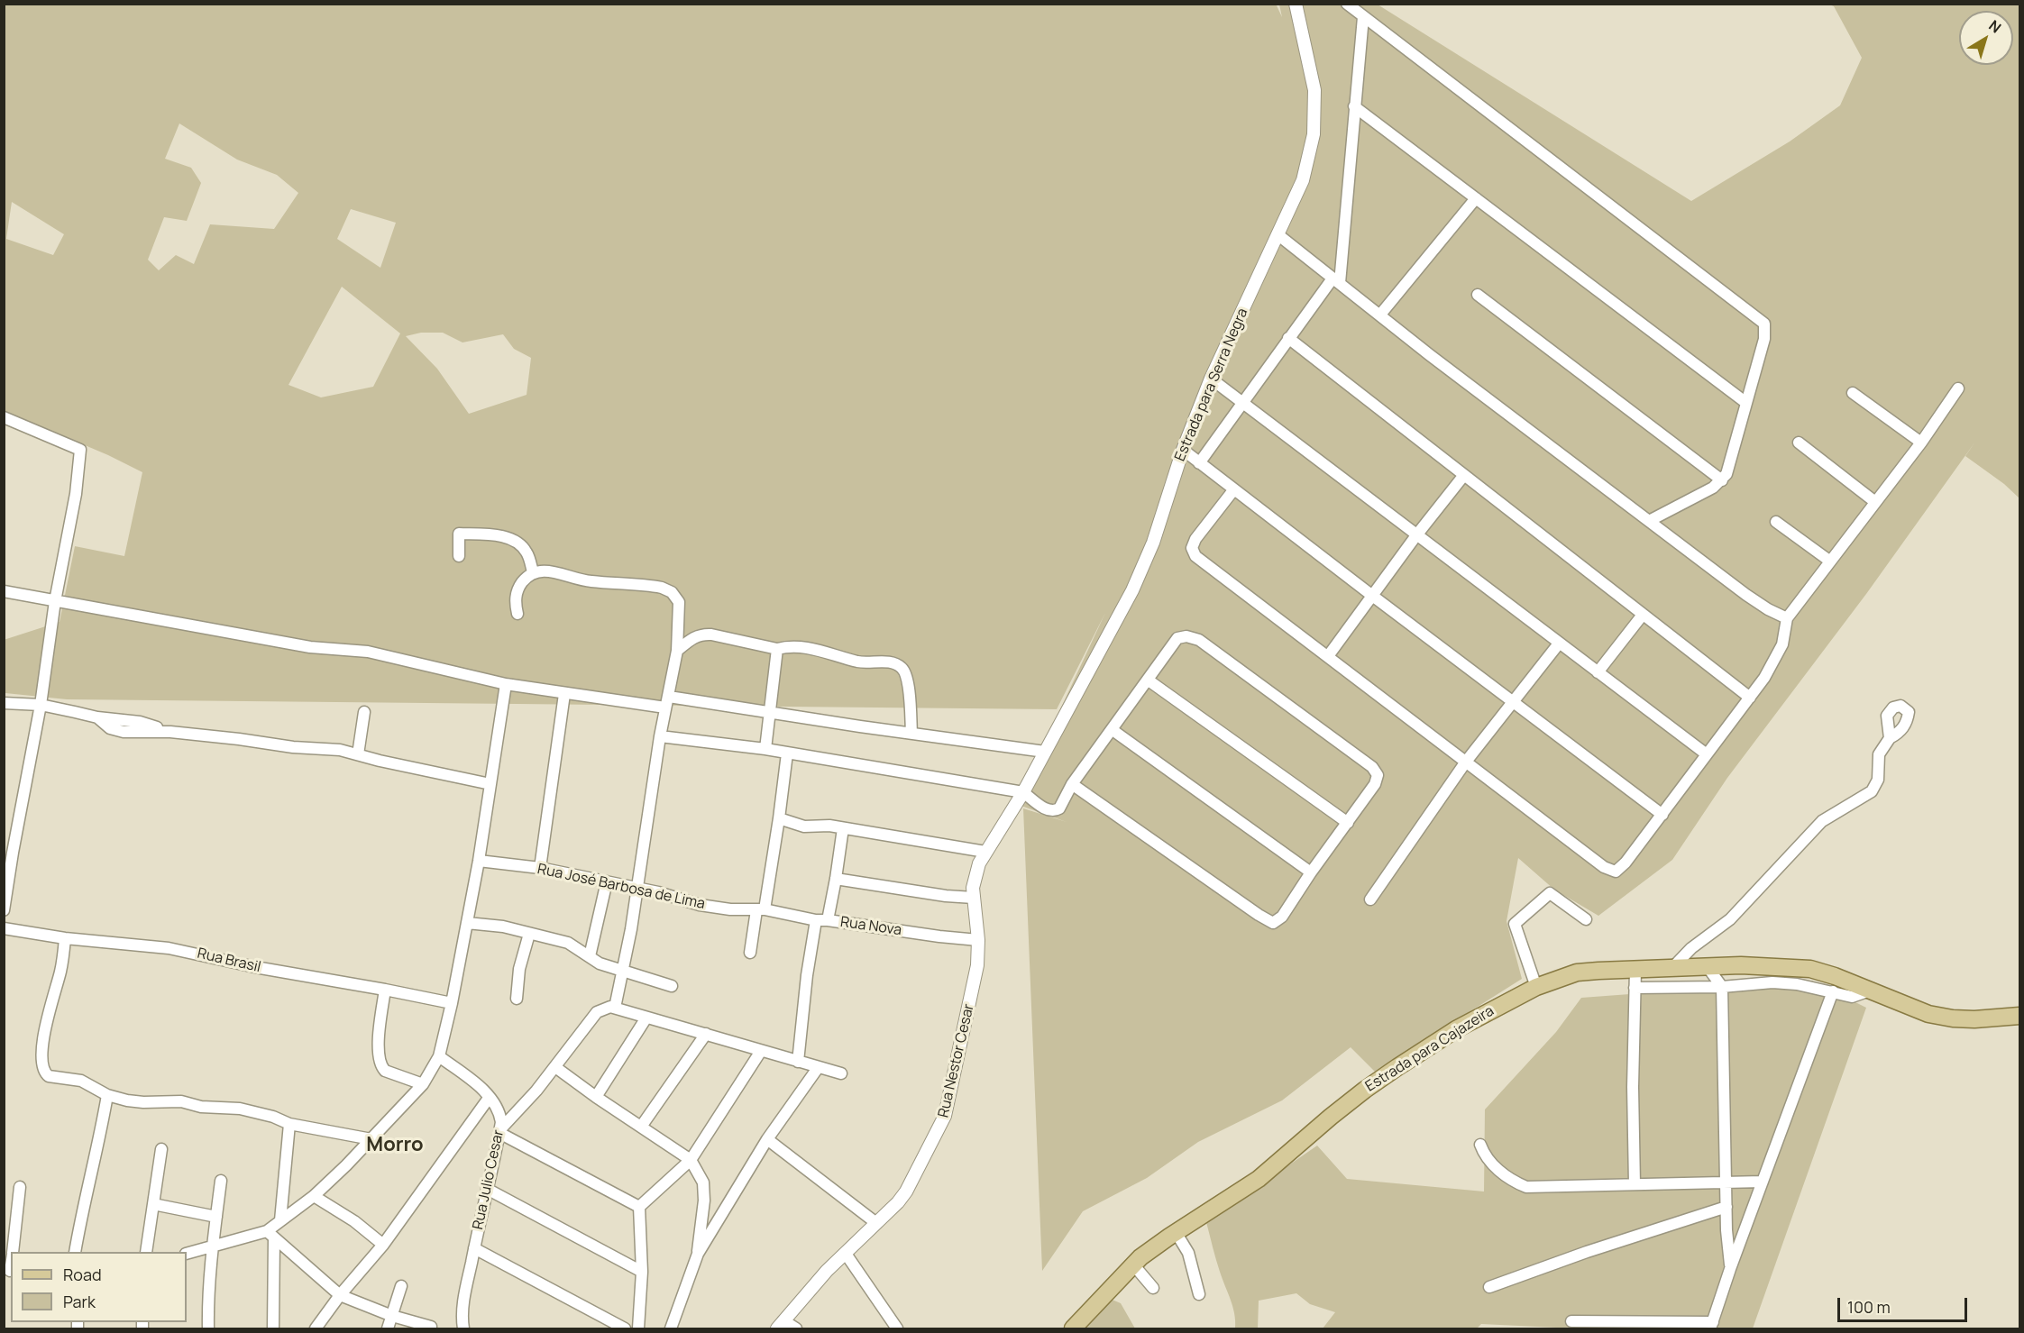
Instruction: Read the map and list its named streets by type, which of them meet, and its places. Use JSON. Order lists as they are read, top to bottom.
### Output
{
  "streets": {
    "main road": ["Estrada para Cajazeira"],
    "street": [
      "Estrada para Serra Negra",
      "Rua José Barbosa de Lima",
      "Rua Nova",
      "Rua Brasil",
      "Rua Nestor Cesar",
      "Rua Julio Cesar"
    ]
  },
  "crossings": [
    ["Estrada para Serra Negra", "Rua Nestor Cesar"],
    ["Rua José Barbosa de Lima", "Rua Nova"],
    ["Rua Nova", "Rua Nestor Cesar"]
  ],
  "districts": ["Morro"],
  "legend": ["Road", "Park"],
  "scale_bar": "100 m",
  "north": "top right"
}
